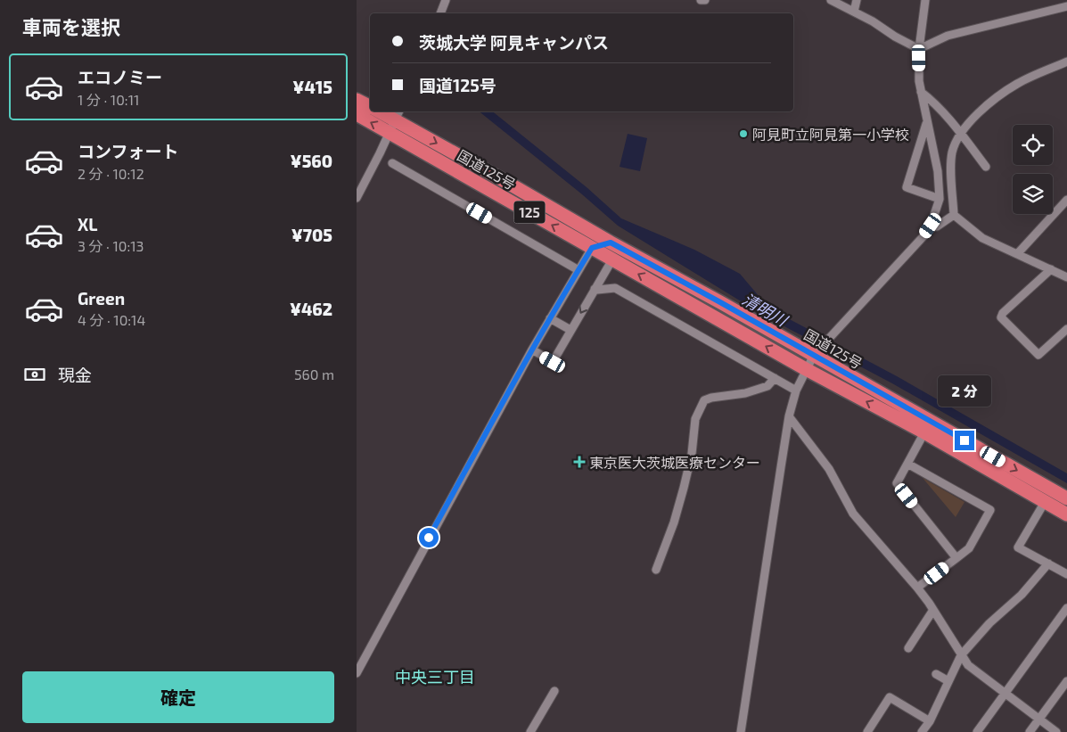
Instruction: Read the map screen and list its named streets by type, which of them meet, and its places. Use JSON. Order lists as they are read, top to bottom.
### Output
{
  "streets": {
    "highway": ["国道125号", "125"]
  },
  "districts": ["中央三丁目"],
  "water": ["清明川"],
  "places": {
    "other": ["阿見町立阿見第一小学校"],
    "health": ["東京医大茨城医療センター"]
  },
  "page": {
    "heading": "車両を選択",
    "banner": ["茨城大学 阿見キャンパス", "国道125号"],
    "list": [
      {
        "name": "エコノミー",
        "note": "1 分 · 10:11",
        "value": "¥415"
      },
      {
        "name": "コンフォート",
        "note": "2 分 · 10:12",
        "value": "¥560"
      },
      {
        "name": "XL",
        "note": "3 分 · 10:13",
        "value": "¥705"
      },
      {
        "name": "Green",
        "note": "4 分 · 10:14",
        "value": "¥462"
      }
    ],
    "pay": ["現金", "560 m"],
    "bubble": "2 分",
    "buttons": "確定"
  }
}
